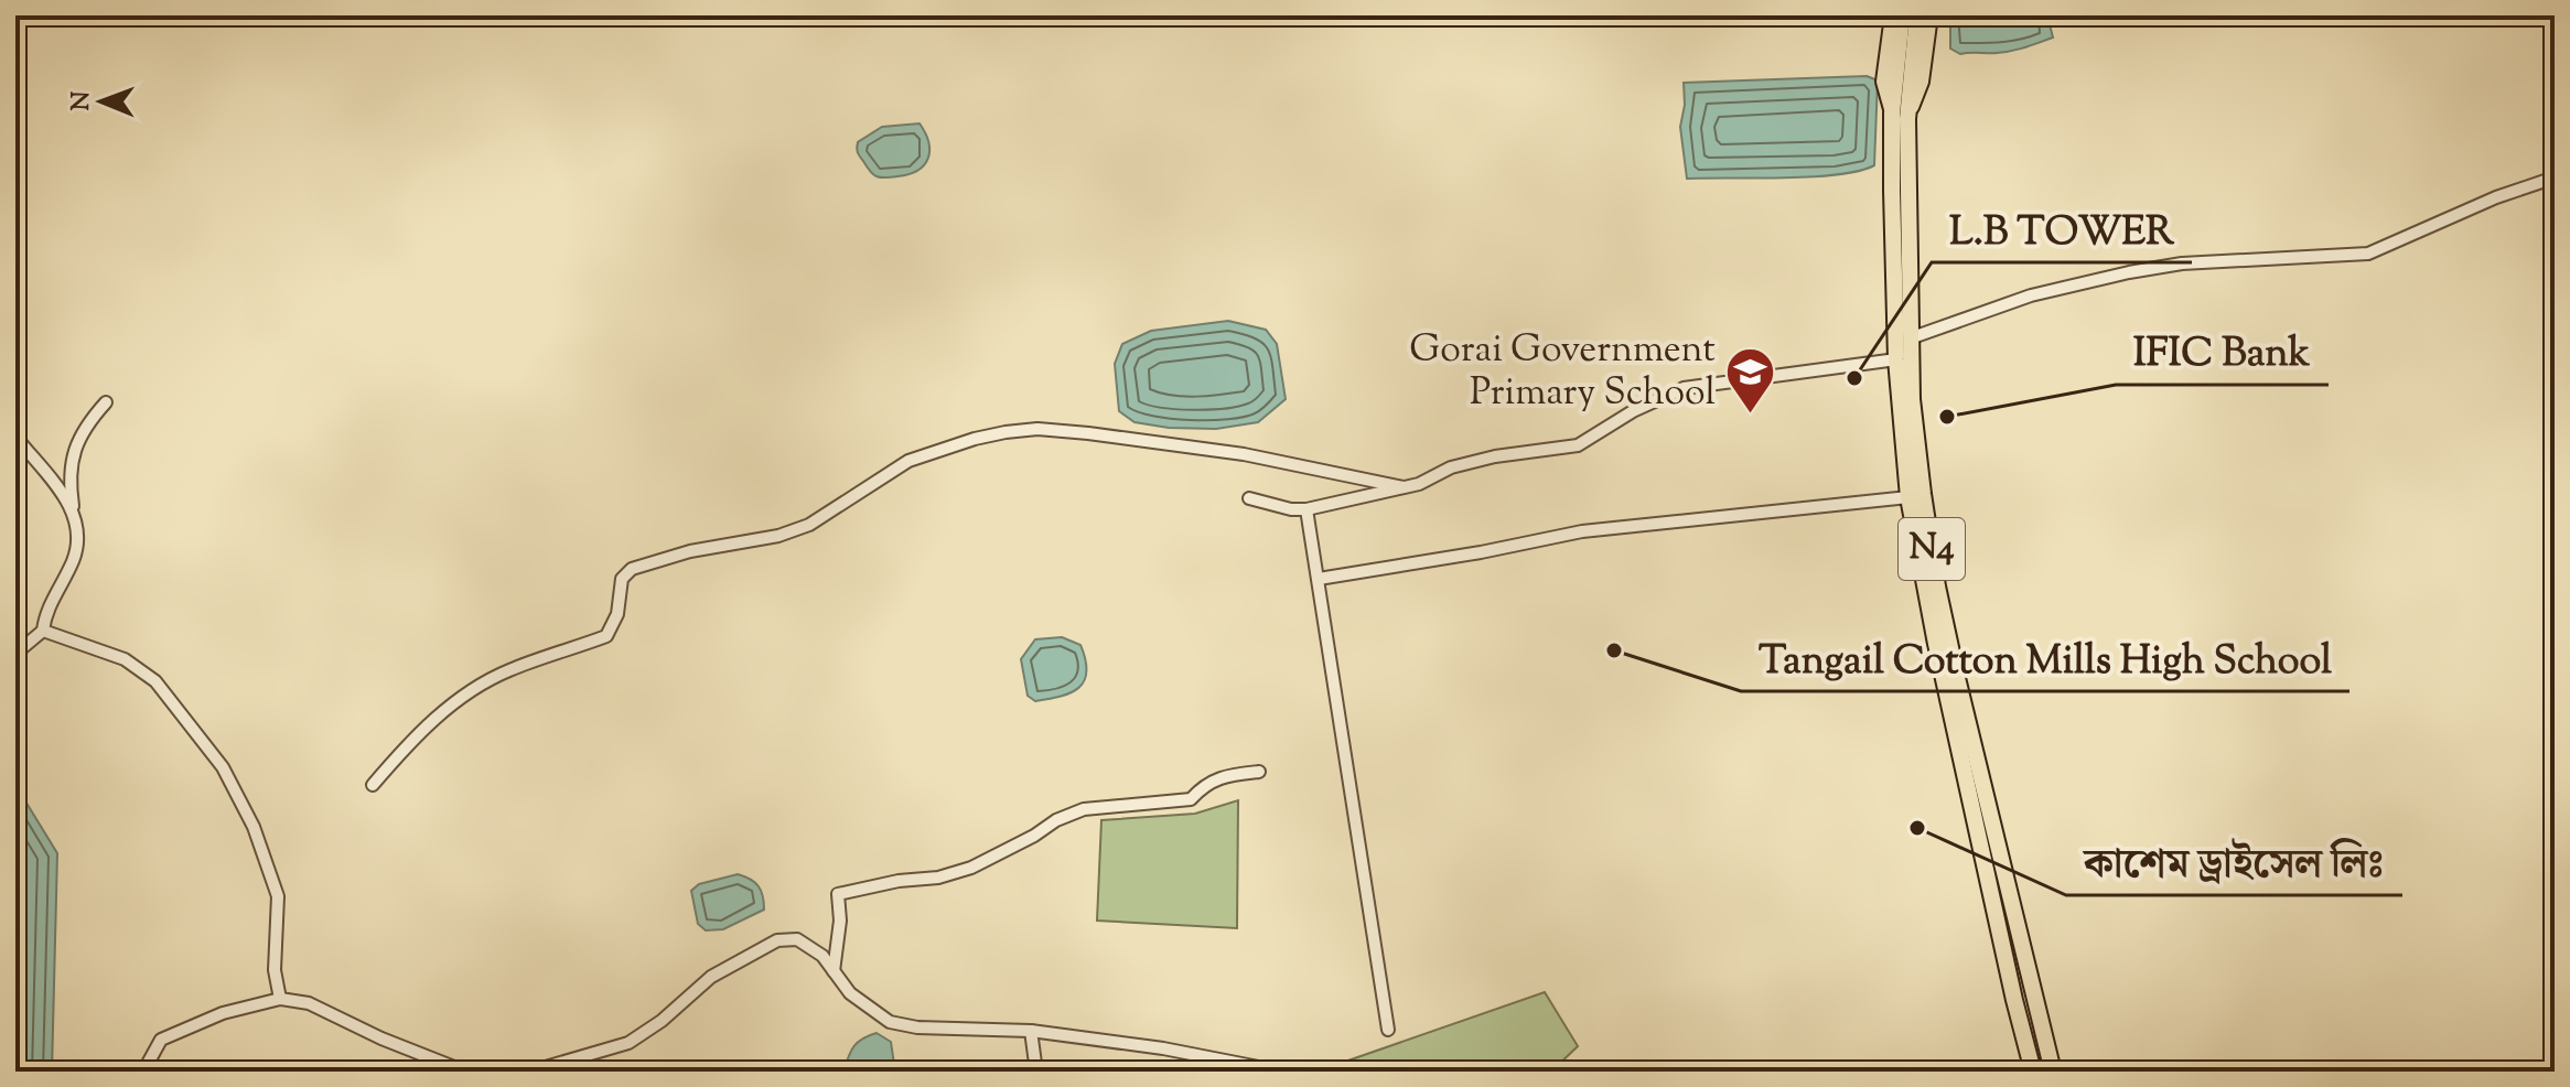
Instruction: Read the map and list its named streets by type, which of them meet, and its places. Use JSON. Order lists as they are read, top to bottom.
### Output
{
  "streets": {
    "highway": ["N4"]
  },
  "places": {
    "other": [
      "L.B TOWER",
      "IFIC Bank",
      "Tangail Cotton Mills High School",
      "কাশেম ড্রাইসেল লিঃ"
    ],
    "school or university": ["Gorai Government Primary School"]
  },
  "north": "left"
}
